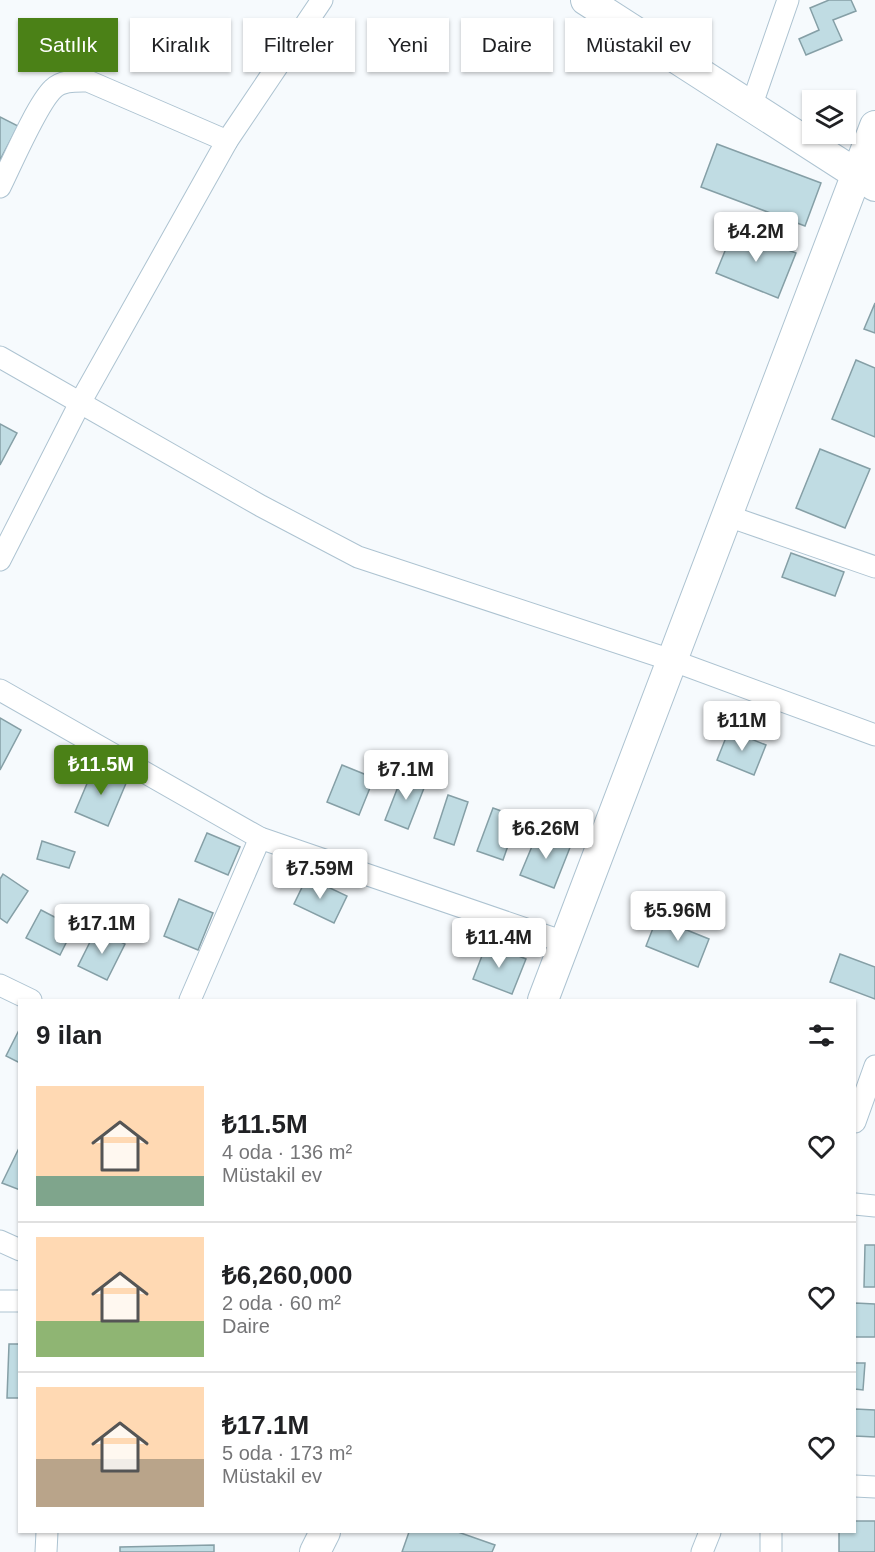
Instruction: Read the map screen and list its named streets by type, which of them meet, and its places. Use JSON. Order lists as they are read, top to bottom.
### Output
{
  "page": {
    "chip": [
      "Satılık",
      "Kiralık",
      "Filtreler",
      "Yeni",
      "Daire",
      "Müstakil ev"
    ],
    "price": [
      "₺4.2M",
      "₺11M",
      "₺11.5M",
      "₺7.1M",
      "₺6.26M",
      "₺7.59M",
      "₺5.96M",
      "₺17.1M",
      "₺11.4M"
    ],
    "heading": "9 ilan",
    "list": [
      {
        "name": "₺11.5M",
        "note": "4 oda · 136 m² · Müstakil ev"
      },
      {
        "name": "₺6,260,000",
        "note": "2 oda · 60 m² · Daire"
      },
      {
        "name": "₺17.1M",
        "note": "5 oda · 173 m² · Müstakil ev"
      }
    ]
  }
}
